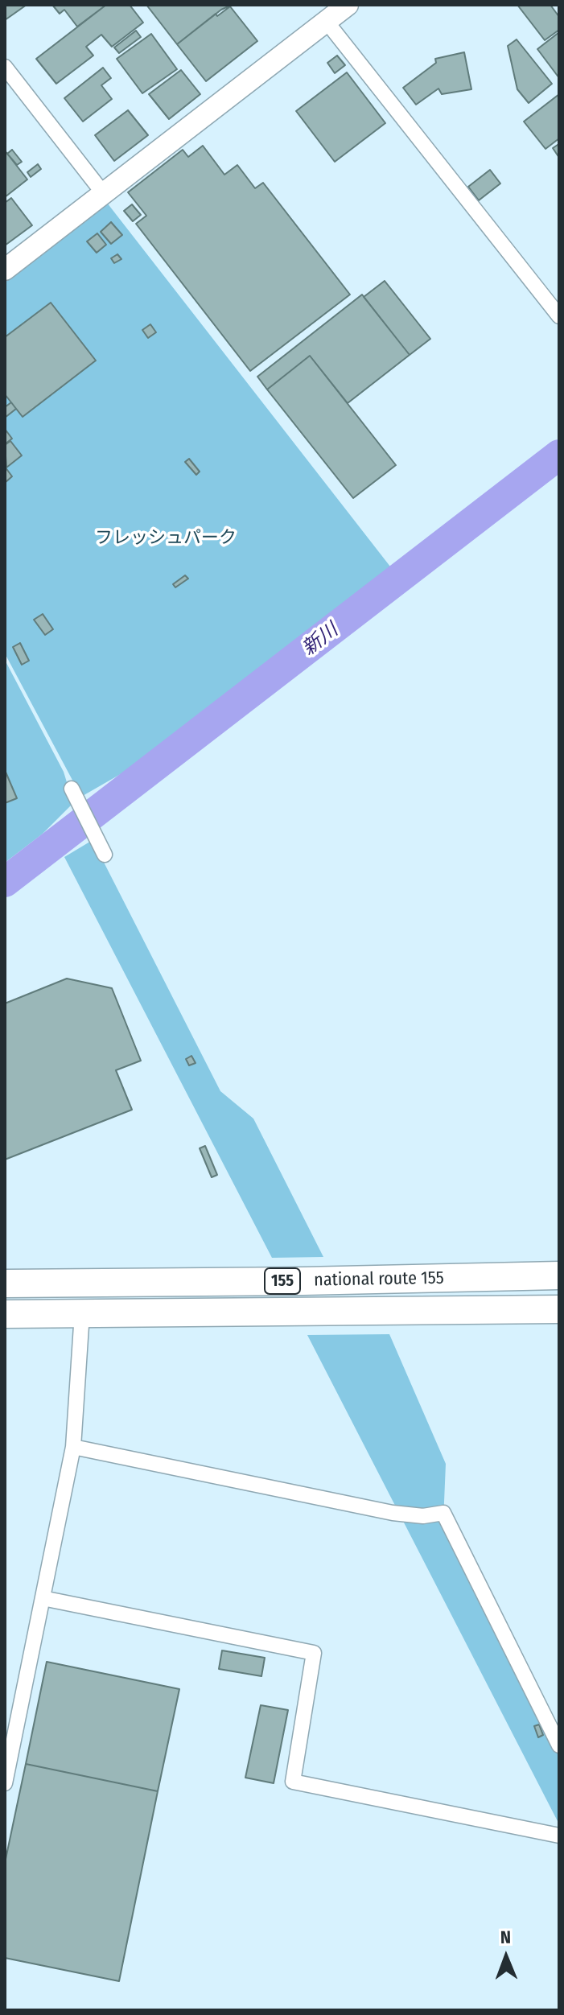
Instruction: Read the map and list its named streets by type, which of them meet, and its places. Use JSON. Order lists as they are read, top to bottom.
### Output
{
  "streets": {
    "highway": ["national route 155", "155"]
  },
  "water": ["新川"],
  "parks": ["フレッシュパーク"],
  "north": "top"
}
